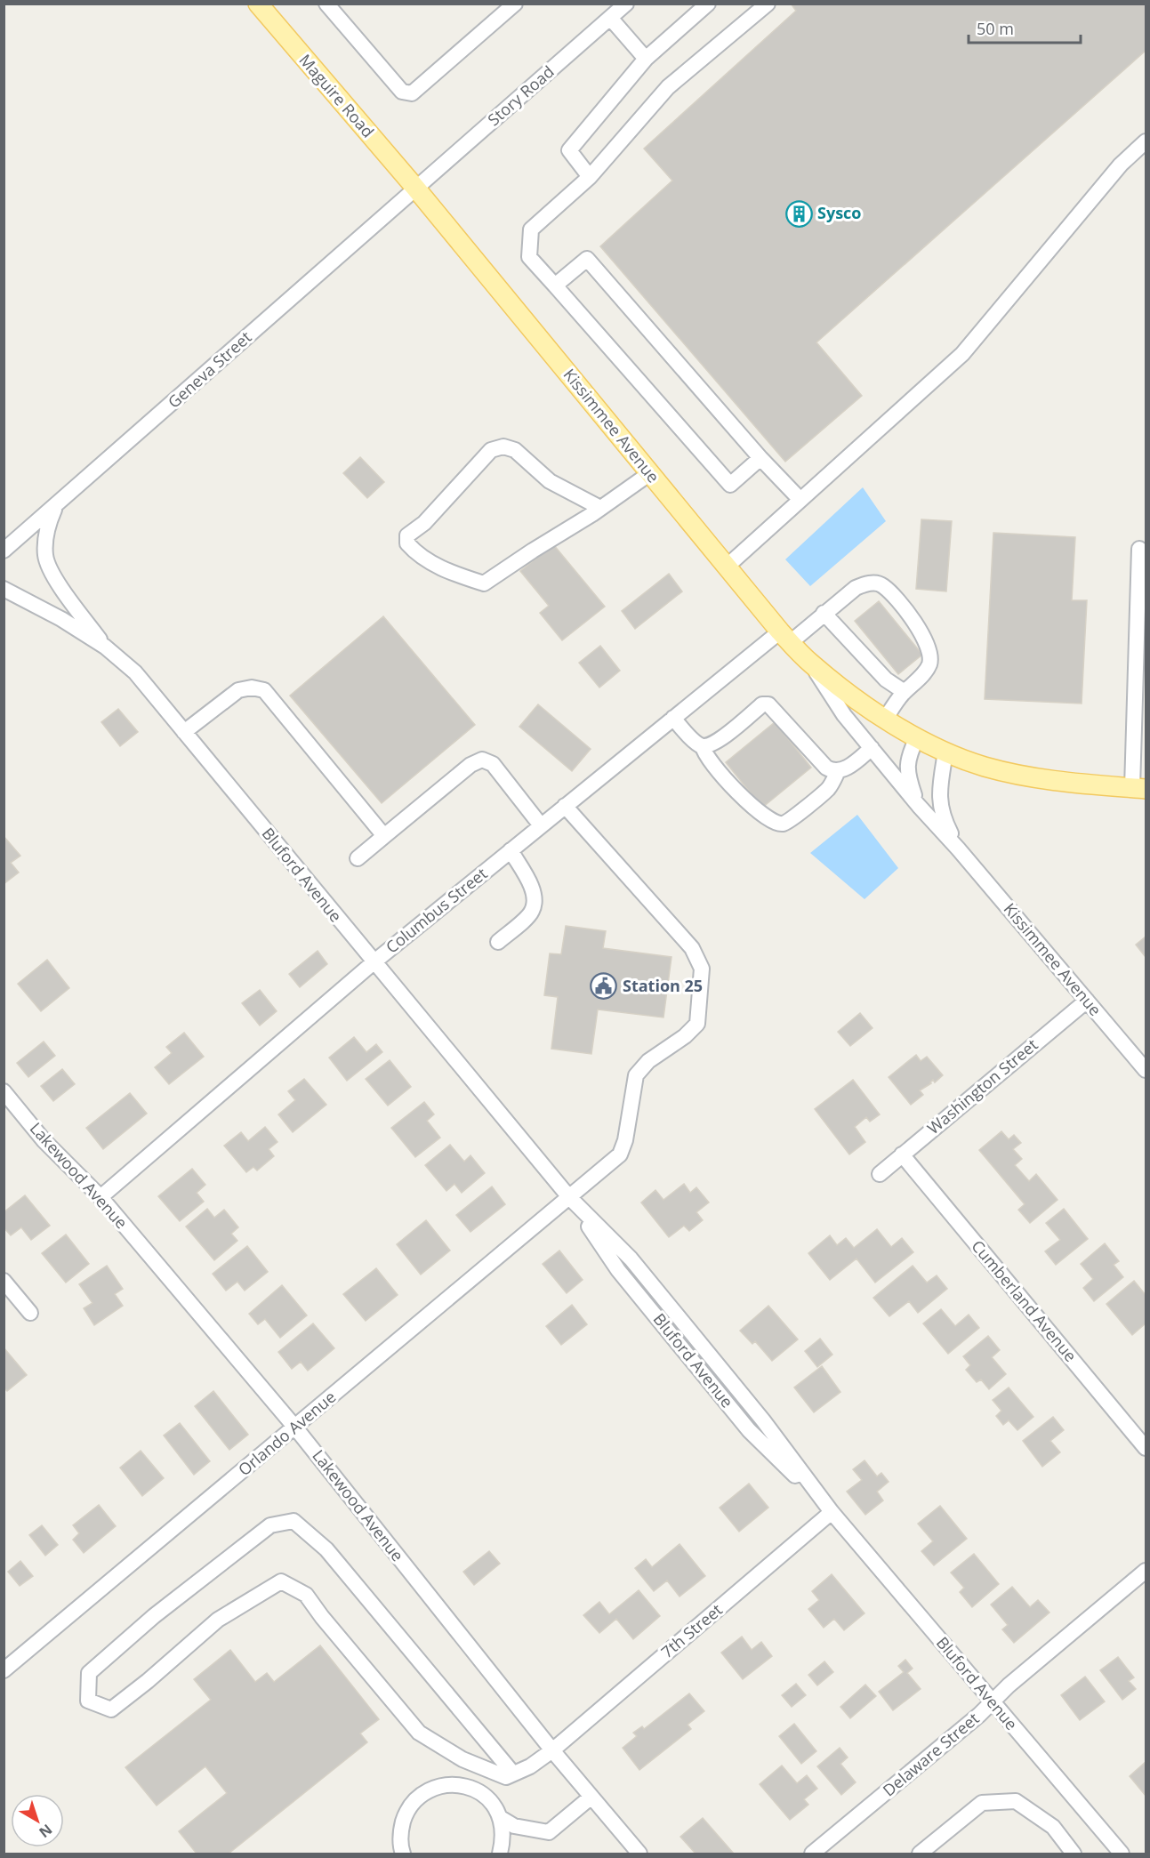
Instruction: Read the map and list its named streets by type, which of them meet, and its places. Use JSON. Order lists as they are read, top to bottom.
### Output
{
  "streets": {
    "main road": ["Maguire Road", "Kissimmee Avenue"],
    "street": [
      "Story Road",
      "Geneva Street",
      "Bluford Avenue",
      "Columbus Street",
      "Washington Street",
      "Lakewood Avenue",
      "Cumberland Avenue",
      "Orlando Avenue",
      "7th Street",
      "Delaware Street"
    ]
  },
  "crossings": [
    ["Maguire Road", "Story Road"],
    ["Maguire Road", "Geneva Street"],
    ["Maguire Road", "Kissimmee Avenue"],
    ["Story Road", "Geneva Street"],
    ["Story Road", "Kissimmee Avenue"],
    ["Geneva Street", "Kissimmee Avenue"],
    ["Kissimmee Avenue", "Columbus Street"],
    ["Kissimmee Avenue", "Washington Street"],
    ["Bluford Avenue", "Columbus Street"],
    ["Bluford Avenue", "Orlando Avenue"],
    ["Bluford Avenue", "7th Street"],
    ["Bluford Avenue", "Delaware Street"],
    ["Columbus Street", "Lakewood Avenue"],
    ["Columbus Street", "Orlando Avenue"],
    ["Washington Street", "Cumberland Avenue"],
    ["Lakewood Avenue", "Orlando Avenue"],
    ["Lakewood Avenue", "7th Street"]
  ],
  "places": {
    "building": ["Sysco"],
    "public building": ["Station 25"]
  },
  "scale_bar": "50 m",
  "north": "bottom right"
}
